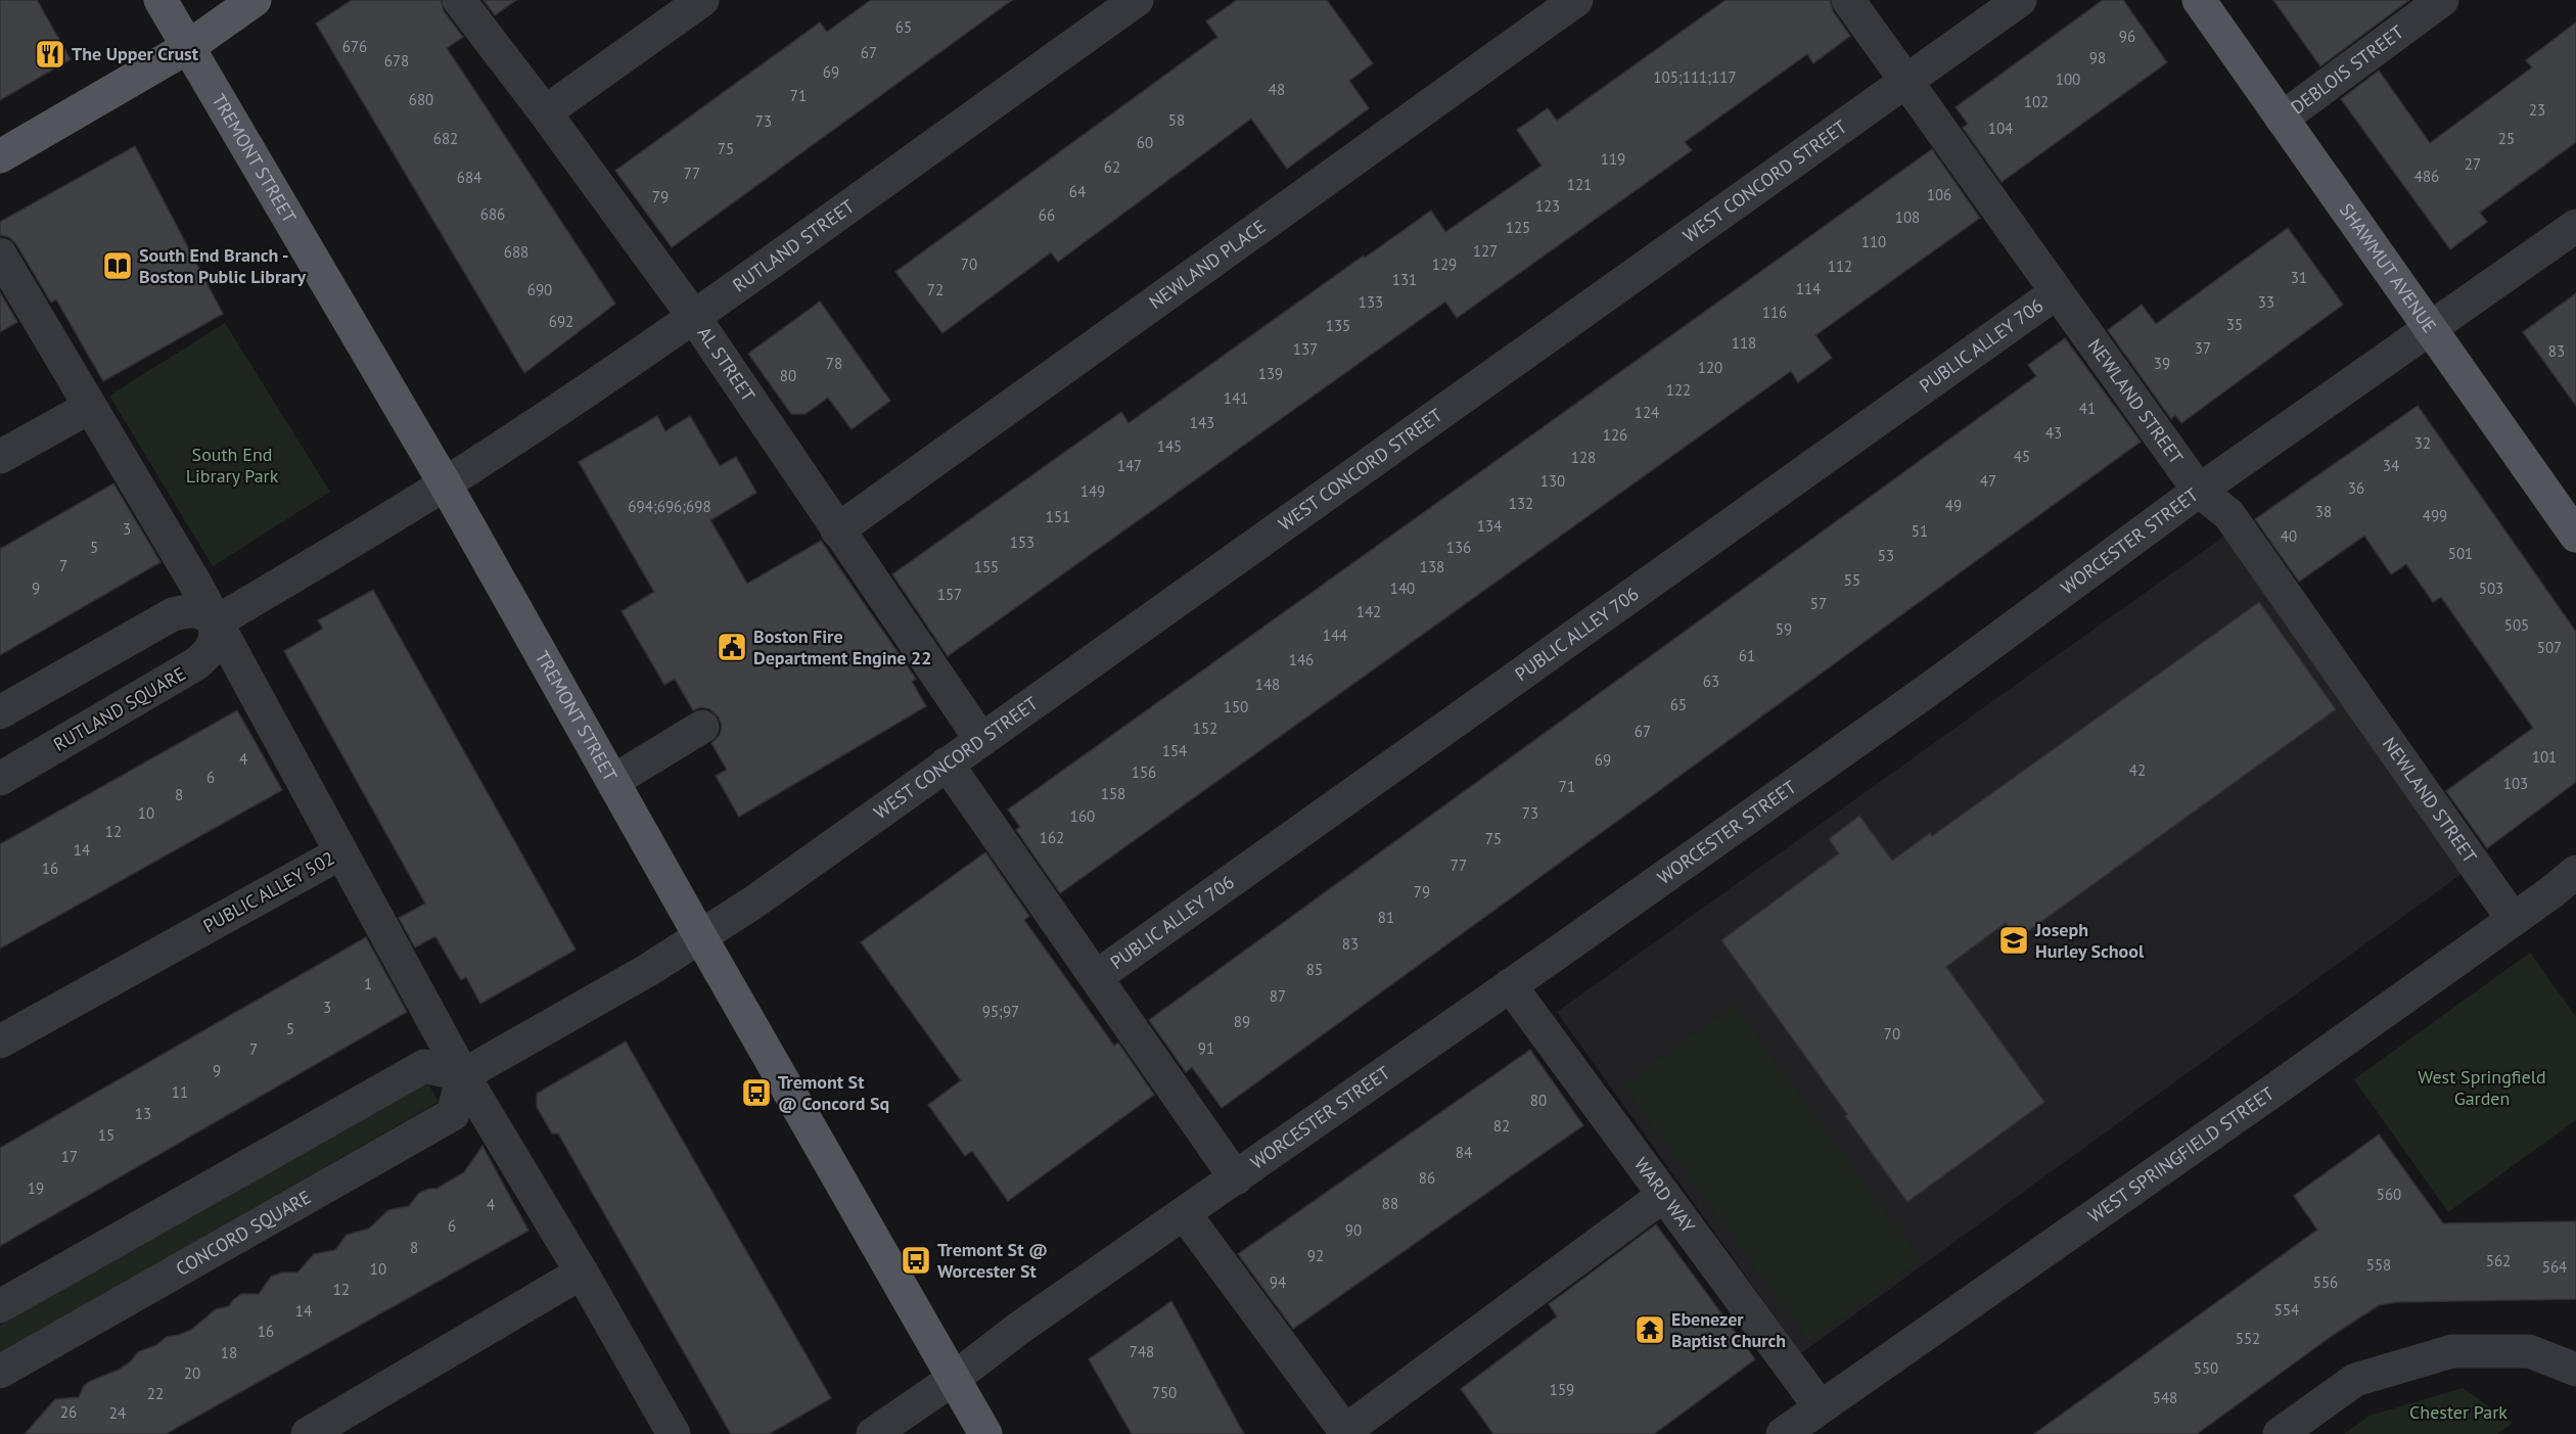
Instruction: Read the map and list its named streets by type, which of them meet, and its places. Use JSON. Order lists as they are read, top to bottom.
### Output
{
  "streets": {
    "main road": ["TREMONT STREET", "SHAWMUT AVENUE"],
    "street": [
      "DEBLOIS STREET",
      "WEST CONCORD STREET",
      "RUTLAND STREET",
      "NEWLAND PLACE",
      "PUBLIC ALLEY 706",
      "AL STREET",
      "NEWLAND STREET",
      "WORCESTER STREET",
      "RUTLAND SQUARE",
      "PUBLIC ALLEY 502",
      "WEST SPRINGFIELD STREET",
      "WARD WAY",
      "CONCORD SQUARE"
    ]
  },
  "crossings": [
    ["DEBLOIS STREET", "SHAWMUT AVENUE"],
    ["TREMONT STREET", "WEST CONCORD STREET"],
    ["TREMONT STREET", "RUTLAND STREET"],
    ["TREMONT STREET", "WORCESTER STREET"],
    ["WEST CONCORD STREET", "AL STREET"],
    ["WEST CONCORD STREET", "NEWLAND STREET"],
    ["RUTLAND STREET", "AL STREET"],
    ["NEWLAND PLACE", "AL STREET"],
    ["SHAWMUT AVENUE", "WORCESTER STREET"],
    ["PUBLIC ALLEY 706", "NEWLAND STREET"],
    ["NEWLAND STREET", "WORCESTER STREET"],
    ["NEWLAND STREET", "WEST SPRINGFIELD STREET"],
    ["WORCESTER STREET", "WARD WAY"],
    ["RUTLAND SQUARE", "PUBLIC ALLEY 502"],
    ["WEST SPRINGFIELD STREET", "WARD WAY"]
  ],
  "parks": ["South End Library Park", "West Springfield Garden", "Chester Park"],
  "places": {
    "restaurant": ["The Upper Crust"],
    "library": ["South End Branch - Boston Public Library"],
    "public building": ["Boston Fire Department Engine 22"],
    "school or university": ["Joseph Hurley School"],
    "bus stop": ["Tremont St @ Concord Sq", "Tremont St @ Worcester St"],
    "temple": ["Ebenezer Baptist Church"]
  },
  "house_numbers": [
    "65",
    "96",
    "676",
    "67",
    "98",
    "678",
    "69",
    "105;111;117",
    "100",
    "48",
    "71",
    "680",
    "102",
    "23",
    "58",
    "73",
    "104",
    "682",
    "25",
    "60",
    "75",
    "119",
    "27",
    "62",
    "77",
    "486",
    "684",
    "121",
    "64",
    "106",
    "79",
    "123",
    "686",
    "66",
    "108",
    "125",
    "110",
    "127",
    "688",
    "70",
    "129",
    "112",
    "31",
    "131",
    "114",
    "690",
    "72",
    "133",
    "33",
    "116",
    "692",
    "35",
    "135",
    "118",
    "37",
    "137",
    "83",
    "78",
    "39",
    "120",
    "139",
    "80",
    "122",
    "141",
    "41",
    "124",
    "143",
    "43",
    "126",
    "32",
    "145",
    "45",
    "128",
    "147",
    "34",
    "130",
    "47",
    "36",
    "149",
    "132",
    "49",
    "694;696;698",
    "38",
    "499",
    "151",
    "134",
    "3",
    "51",
    "40",
    "153",
    "5",
    "136",
    "501",
    "53",
    "7",
    "155",
    "138",
    "55",
    "9",
    "140",
    "503",
    "157",
    "57",
    "142",
    "505",
    "59",
    "144",
    "507",
    "61",
    "146",
    "63",
    "148",
    "65",
    "150",
    "152",
    "67",
    "154",
    "101",
    "4",
    "69",
    "42",
    "156",
    "6",
    "103",
    "71",
    "158",
    "8",
    "10",
    "73",
    "160",
    "12",
    "162",
    "75",
    "14",
    "77",
    "16",
    "79",
    "81",
    "83",
    "85",
    "1",
    "87",
    "3",
    "95;97",
    "89",
    "5",
    "70",
    "91",
    "7",
    "9",
    "11",
    "80",
    "13",
    "82",
    "15",
    "84",
    "17",
    "86",
    "19",
    "560",
    "88",
    "4",
    "6",
    "90",
    "8",
    "92",
    "562",
    "558",
    "564",
    "10",
    "94",
    "556",
    "12",
    "554",
    "14",
    "16",
    "552",
    "748",
    "18",
    "550",
    "20",
    "159",
    "750",
    "22",
    "548",
    "26",
    "24"
  ]
}
